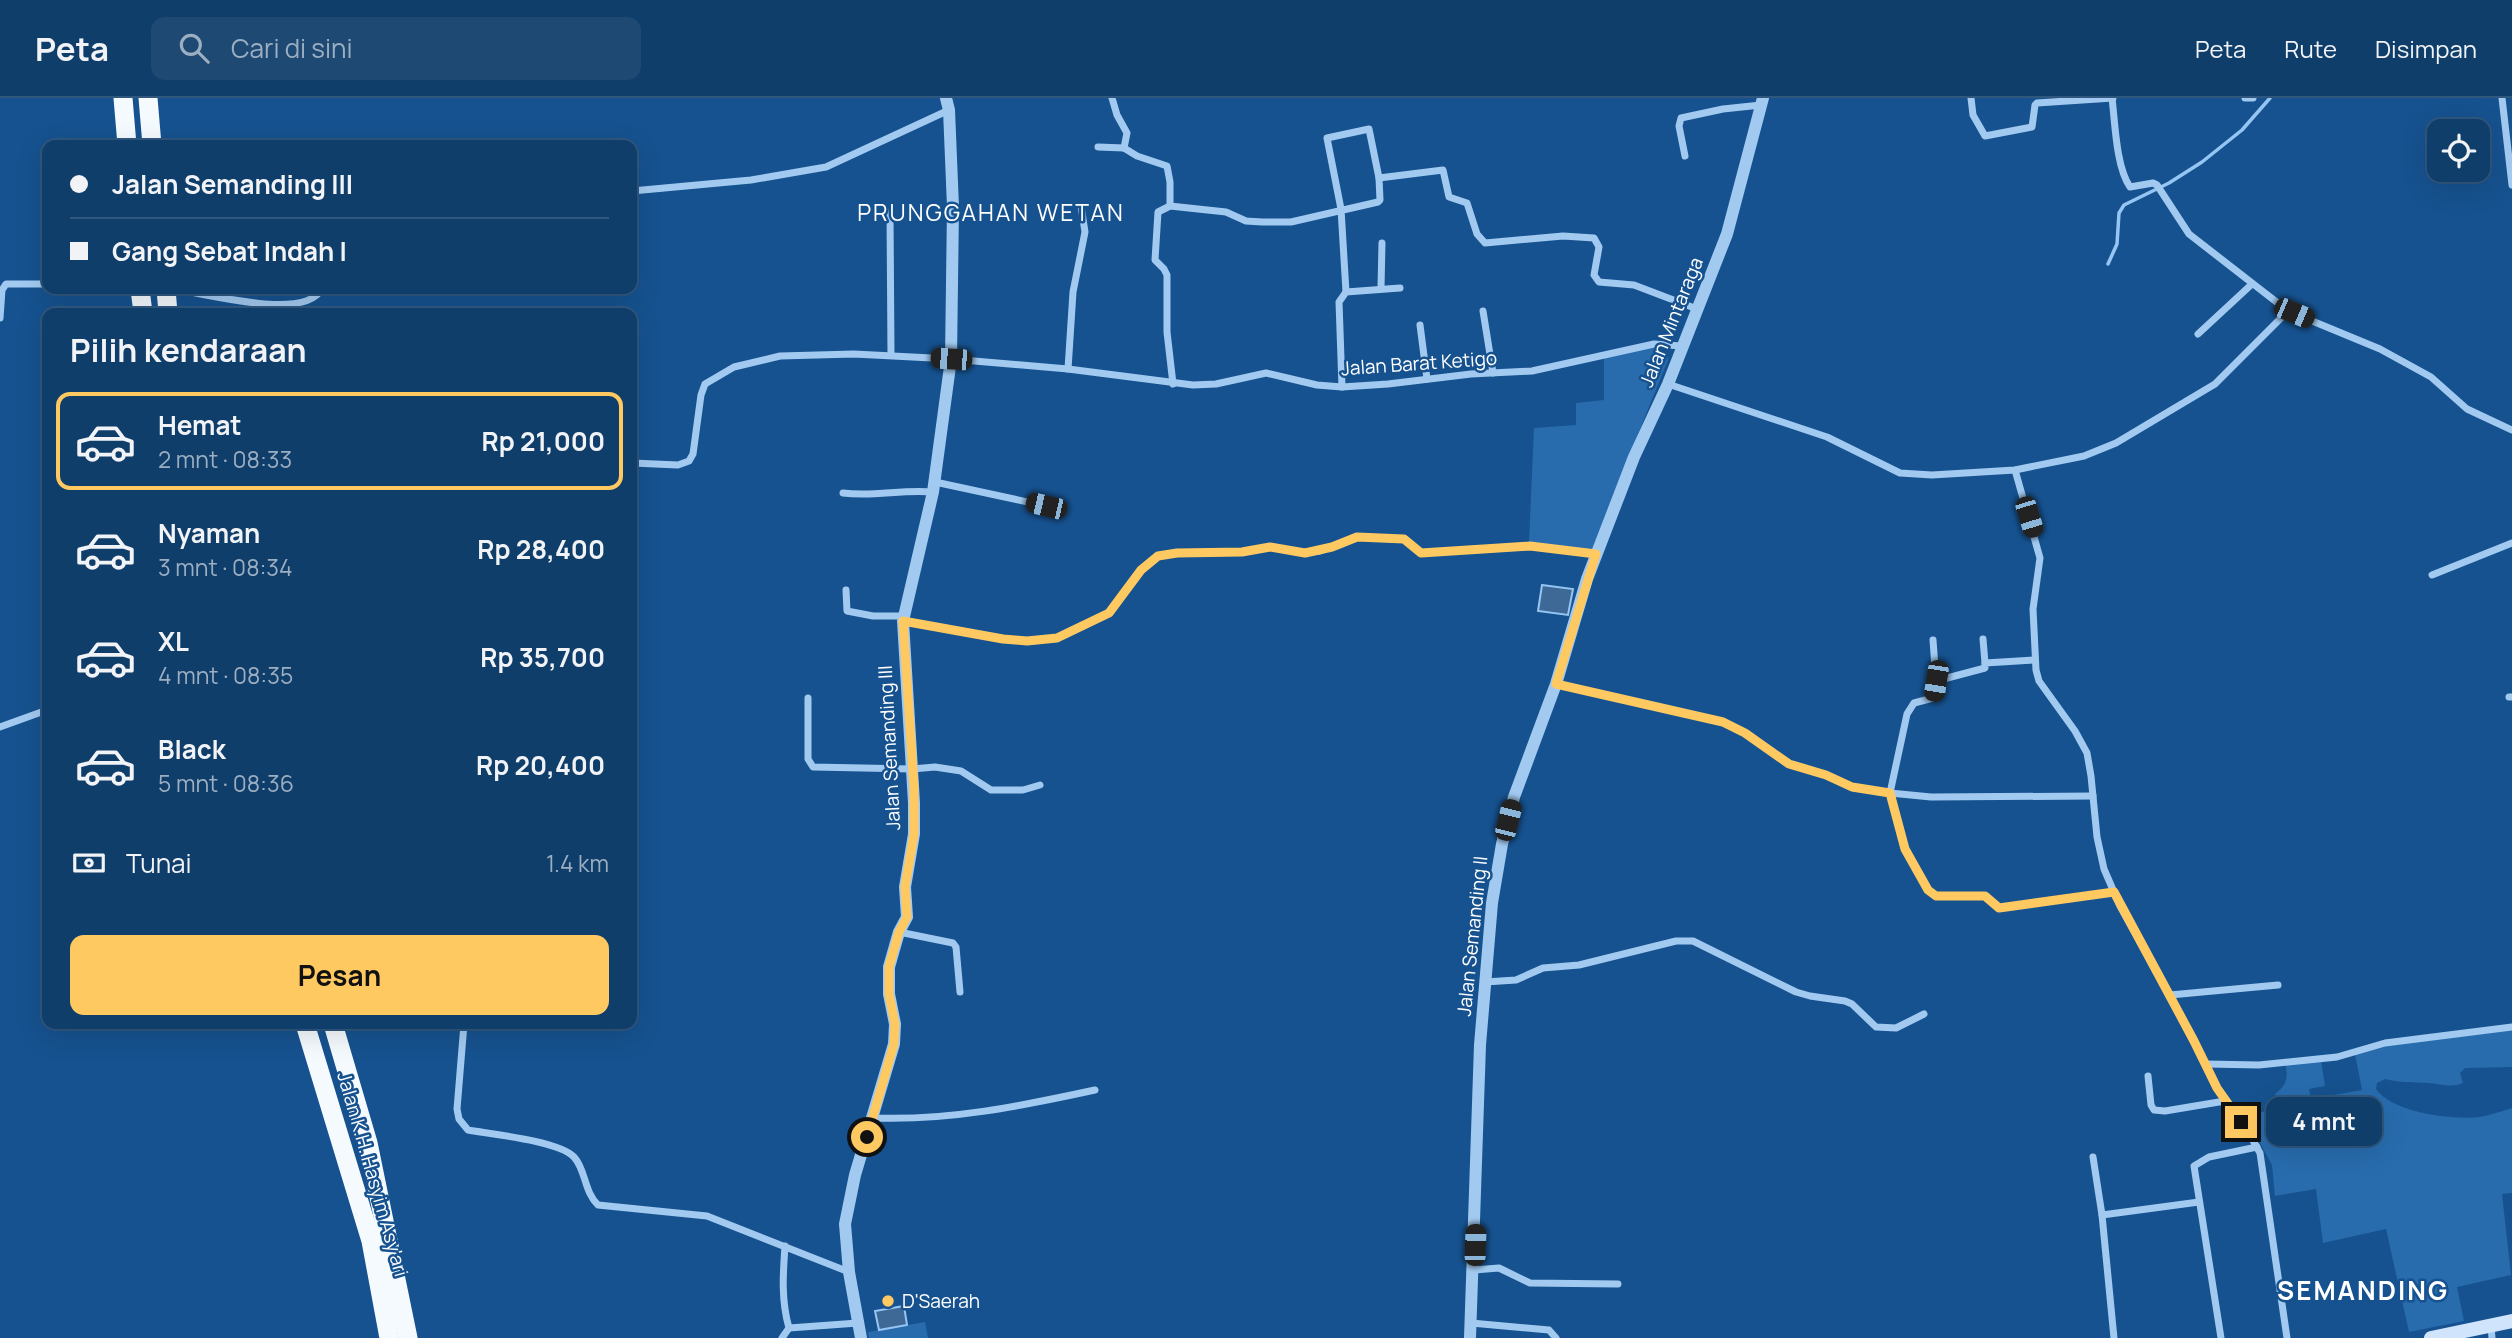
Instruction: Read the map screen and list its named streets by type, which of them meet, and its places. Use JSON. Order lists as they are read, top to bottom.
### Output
{
  "streets": {
    "highway": ["Jalan K.H. Hasyim Asy'ari"],
    "street": [
      "Jalan Mintaraga",
      "Jalan Barat Ketigo",
      "Jalan Semanding III",
      "Jalan Semanding II"
    ]
  },
  "crossings": [
    ["Jalan Mintaraga", "Jalan Barat Ketigo"],
    ["Jalan Mintaraga", "Jalan Semanding II"],
    ["Jalan Barat Ketigo", "Jalan Semanding III"]
  ],
  "districts": ["PRUNGGAHAN WETAN", "SEMANDING"],
  "places": ["D'Saerah"],
  "page": {
    "header": "Peta",
    "search": "Cari di sini",
    "nav": ["Peta", "Rute", "Disimpan"],
    "banner": ["Jalan Semanding III", "Gang Sebat Indah I"],
    "heading": "Pilih kendaraan",
    "list": [
      {
        "name": "Hemat",
        "note": "2 mnt · 08:33",
        "value": "Rp 21,000"
      },
      {
        "name": "Nyaman",
        "note": "3 mnt · 08:34",
        "value": "Rp 28,400"
      },
      {
        "name": "XL",
        "note": "4 mnt · 08:35",
        "value": "Rp 35,700"
      },
      {
        "name": "Black",
        "note": "5 mnt · 08:36",
        "value": "Rp 20,400"
      }
    ],
    "pay": ["Tunai", "1.4 km"],
    "buttons": "Pesan",
    "bubble": "4 mnt"
  }
}
